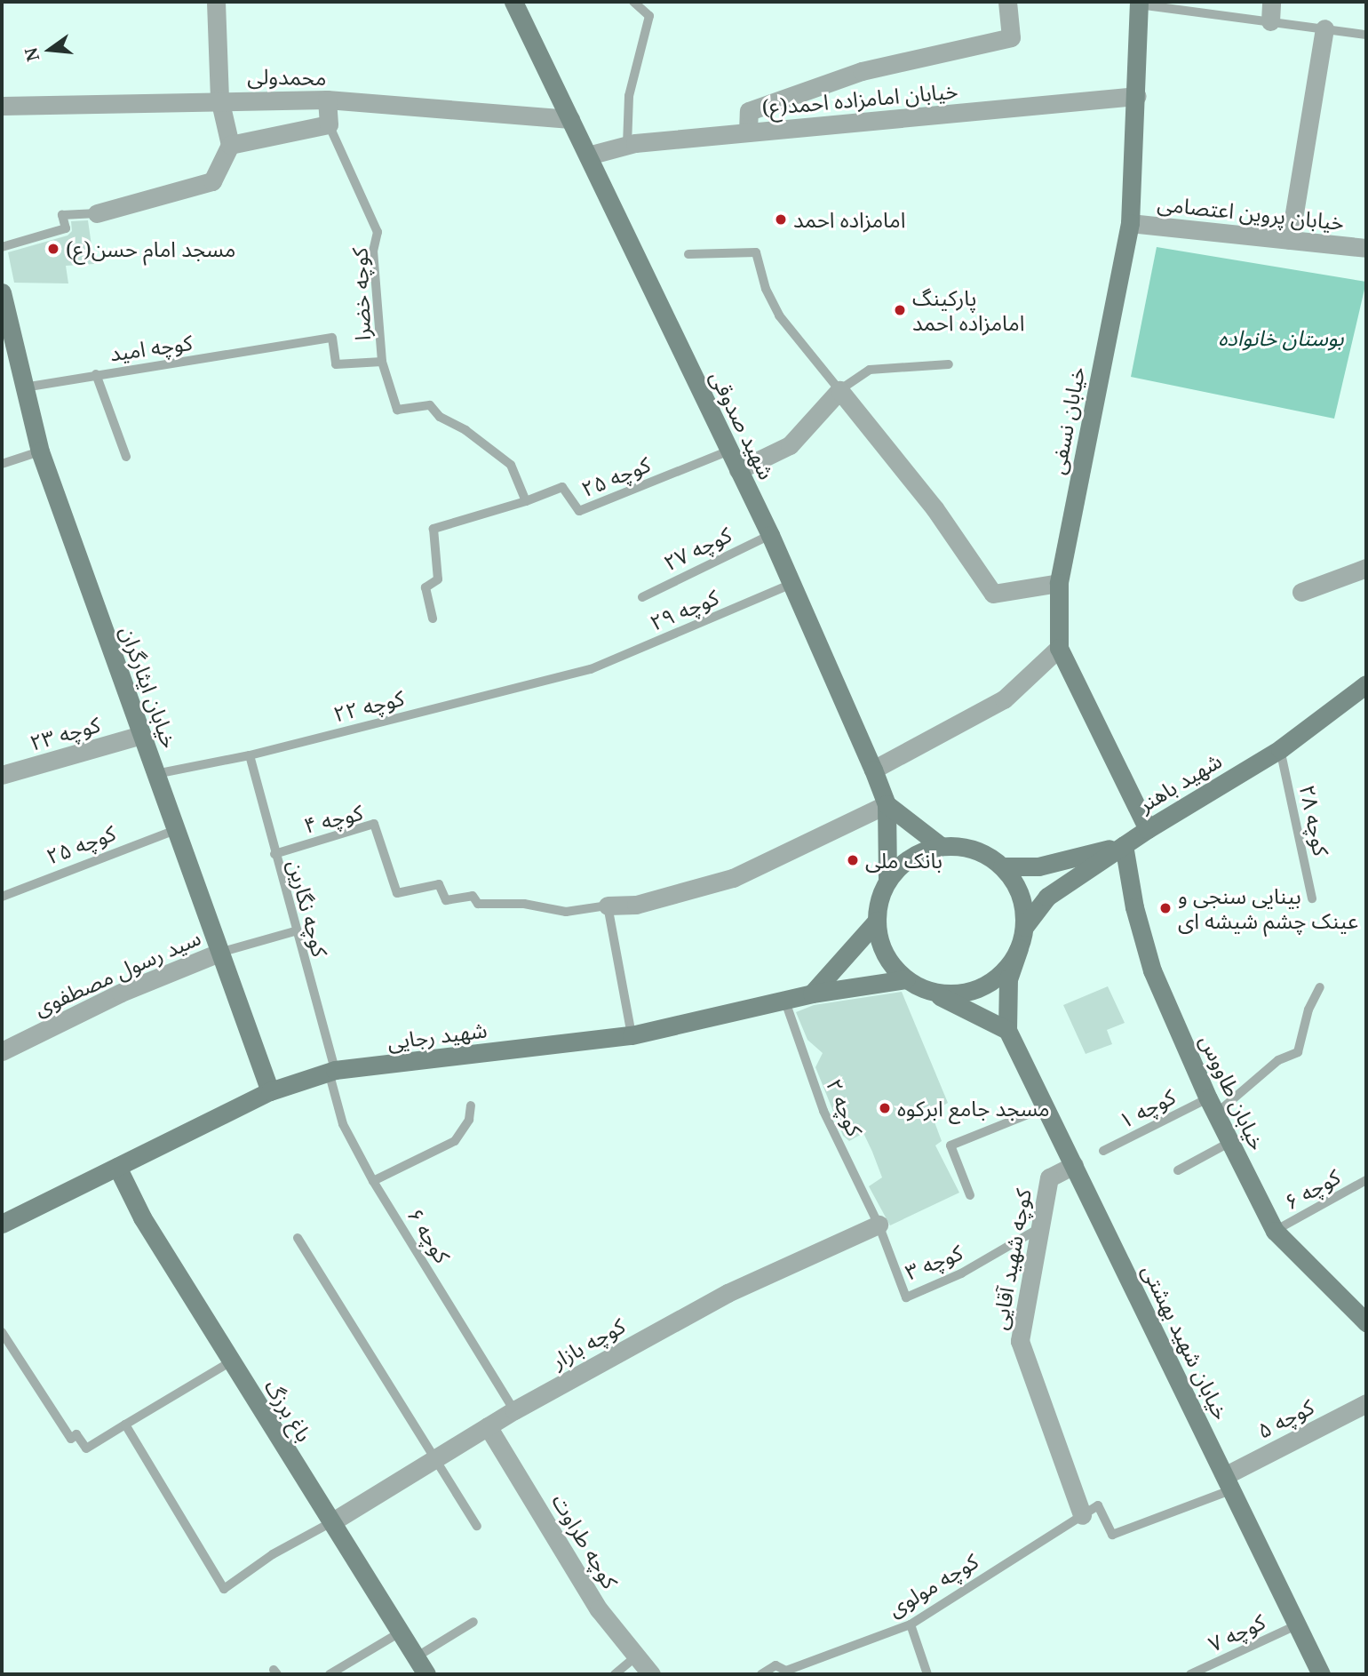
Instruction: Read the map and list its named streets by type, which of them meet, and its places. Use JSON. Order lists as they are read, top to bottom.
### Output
{
  "streets": {
    "street": [
      "محمدولی",
      "خیابان امامزاده احمد(ع)",
      "خیابان پروین اعتصامی",
      "خیابان نسفی",
      "شهید صدوقی",
      "خیابان ایثارگران",
      "کوچه ۲۳",
      "شهید باهنر",
      "سید رسول مصطفوی",
      "شهید رجایی",
      "خیابان طاووس",
      "کوچه شهید آقایی",
      "خیابان شهید بهشتی",
      "کوچه بازار",
      "باغ برزگ",
      "کوچه ۵",
      "کوچه طراوت"
    ],
    "lane": [
      "کوچه خضرا",
      "کوچه امید",
      "کوچه ۲۵",
      "کوچه ۲۷",
      "کوچه ۲۹",
      "کوچه ۲۲",
      "کوچه ۴",
      "کوچه ۲۸",
      "کوچه نگارین",
      "کوچه ۲",
      "کوچه ۱",
      "کوچه ۶",
      "کوچه ۳",
      "کوچه مولوی",
      "کوچه ۷"
    ]
  },
  "crossings": [
    ["محمدولی", "شهید صدوقی"],
    ["خیابان امامزاده احمد(ع)", "خیابان نسفی"],
    ["خیابان امامزاده احمد(ع)", "شهید صدوقی"],
    ["خیابان پروین اعتصامی", "خیابان نسفی"],
    ["کوچه خضرا", "کوچه امید"],
    ["کوچه خضرا", "کوچه ۲۵"],
    ["کوچه امید", "خیابان ایثارگران"],
    ["خیابان نسفی", "شهید باهنر"],
    ["شهید صدوقی", "کوچه ۲۵"],
    ["شهید صدوقی", "کوچه ۲۷"],
    ["شهید صدوقی", "کوچه ۲۹"],
    ["شهید صدوقی", "شهید باهنر"],
    ["شهید صدوقی", "شهید رجایی"],
    ["کوچه ۲۵", "خیابان ایثارگران"],
    ["کوچه ۲۹", "کوچه ۲۲"],
    ["خیابان ایثارگران", "کوچه ۲۲"],
    ["خیابان ایثارگران", "کوچه ۲۳"],
    ["خیابان ایثارگران", "سید رسول مصطفوی"],
    ["خیابان ایثارگران", "شهید رجایی"],
    ["کوچه ۲۲", "کوچه نگارین"],
    ["شهید باهنر", "کوچه ۲۸"],
    ["شهید باهنر", "شهید رجایی"],
    ["شهید باهنر", "خیابان طاووس"],
    ["کوچه ۴", "کوچه نگارین"],
    ["کوچه نگارین", "شهید رجایی"],
    ["کوچه نگارین", "کوچه ۶"],
    ["شهید رجایی", "کوچه ۲"],
    ["شهید رجایی", "کوچه ۶"],
    ["شهید رجایی", "باغ برزگ"],
    ["خیابان طاووس", "کوچه ۱"],
    ["خیابان طاووس", "کوچه ۶"],
    ["کوچه ۲", "کوچه ۳"],
    ["کوچه ۲", "کوچه بازار"],
    ["کوچه ۶", "کوچه بازار"],
    ["کوچه شهید آقایی", "کوچه ۳"],
    ["کوچه شهید آقایی", "خیابان شهید بهشتی"],
    ["کوچه شهید آقایی", "کوچه مولوی"],
    ["کوچه ۳", "کوچه بازار"],
    ["خیابان شهید بهشتی", "کوچه ۵"],
    ["خیابان شهید بهشتی", "کوچه ۷"],
    ["کوچه بازار", "باغ برزگ"],
    ["کوچه بازار", "کوچه طراوت"]
  ],
  "parks": ["بوستان خانواده"],
  "places": [
    "امامزاده احمد",
    "مسجد امام حسن(ع)",
    "پارکینگ امامزاده احمد",
    "بانک ملی",
    "بینایی سنجی و عینک چشم شیشه ای",
    "مسجد جامع ابرکوه"
  ],
  "north": "left"
}
